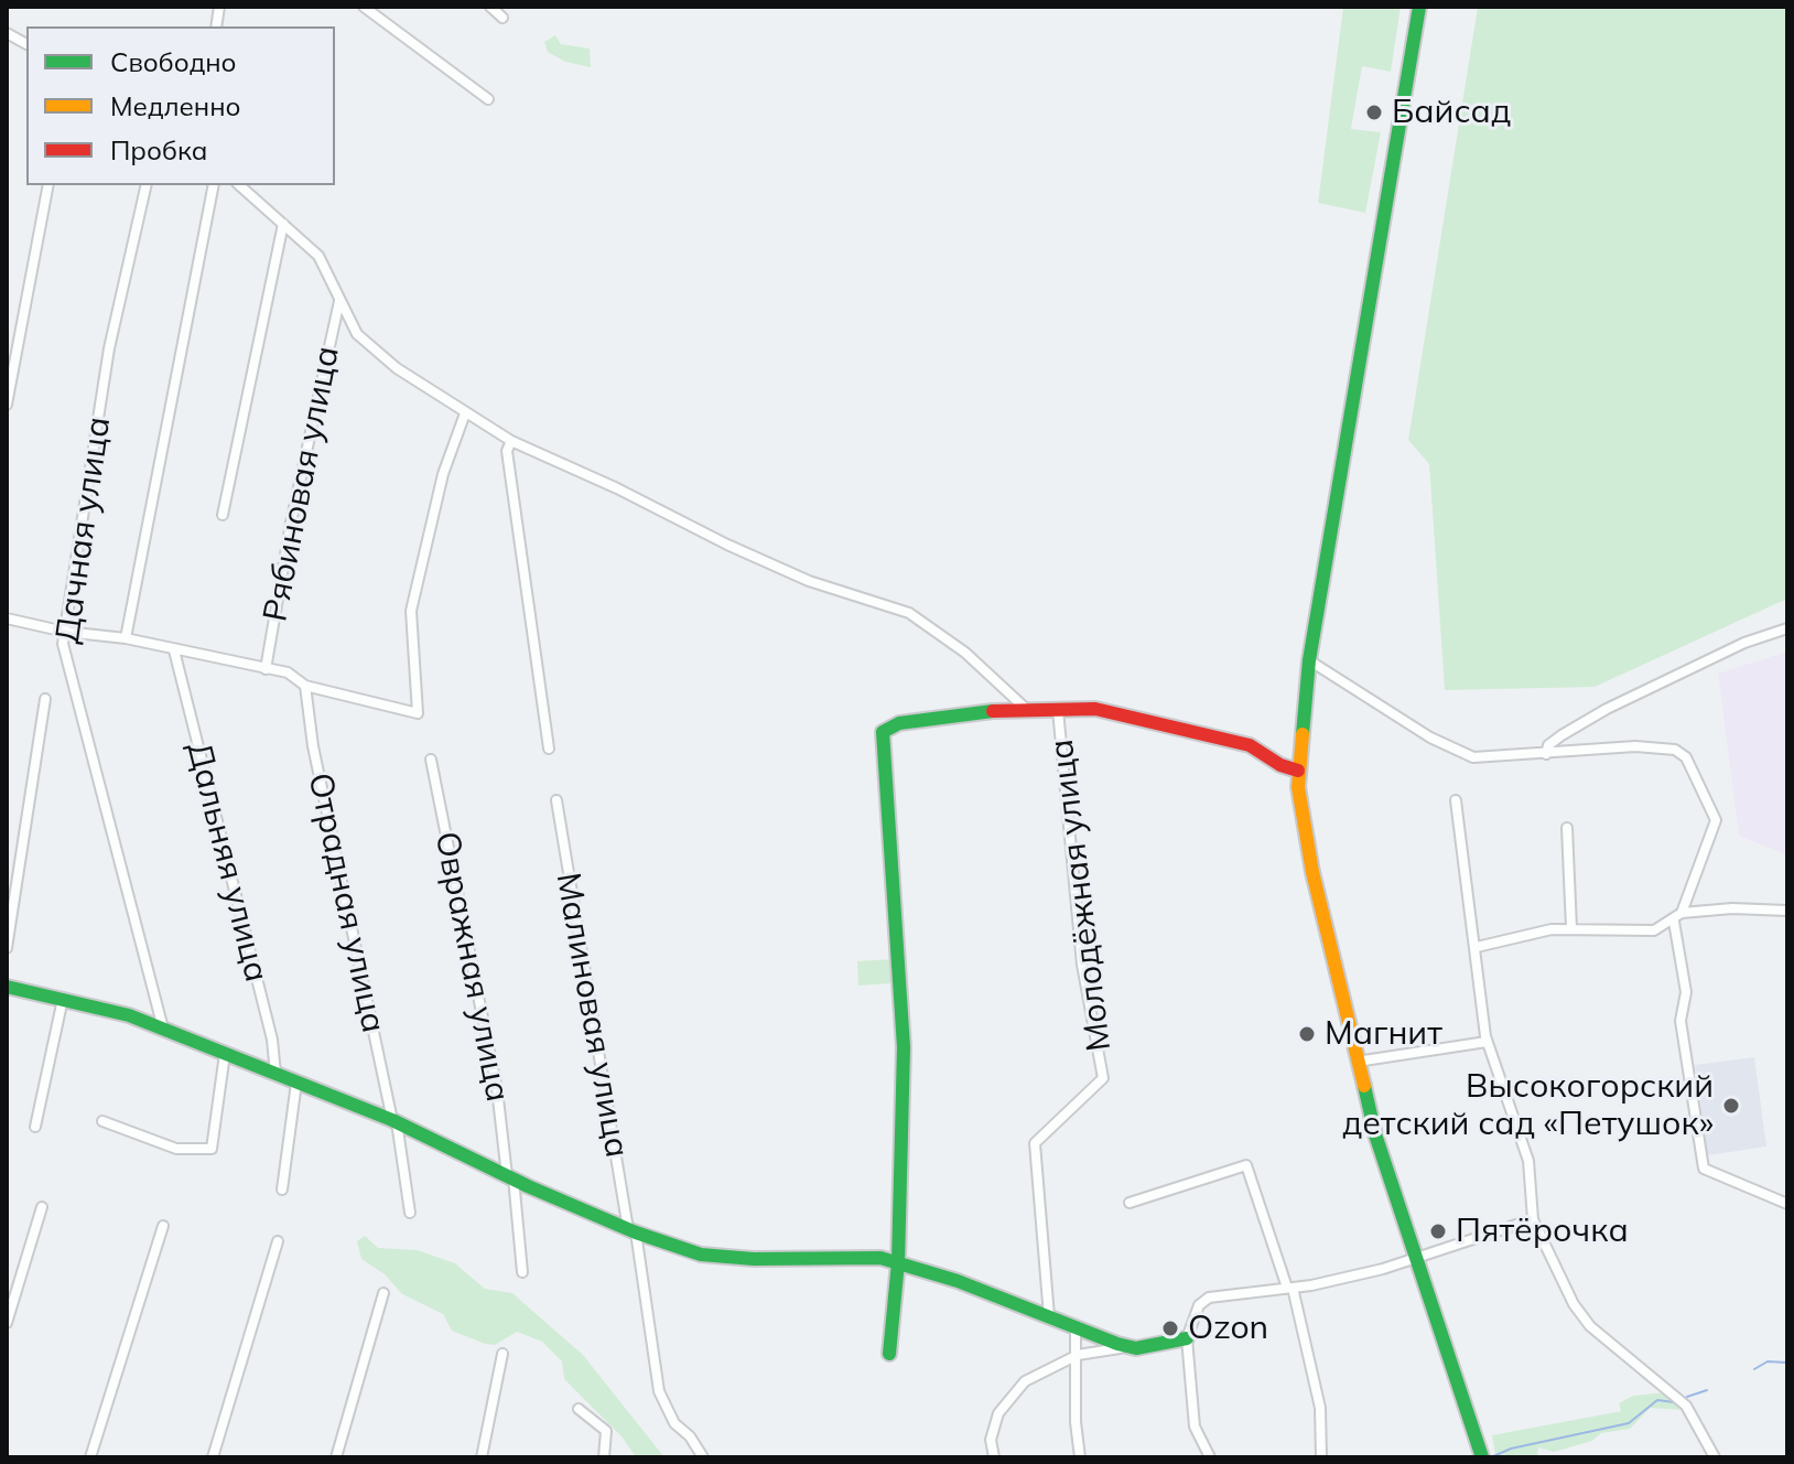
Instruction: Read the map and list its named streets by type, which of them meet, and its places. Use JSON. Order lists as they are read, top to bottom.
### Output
{
  "streets": {
    "street": [
      "Рябиновая улица",
      "Дачная улица",
      "Дальняя улица",
      "Молодёжная улица",
      "Отрадная улица",
      "Овражная улица",
      "Малиновая улица"
    ]
  },
  "places": [
    "Байсад",
    "Магнит",
    "Высокогорский детский сад «Петушок»",
    "Пятёрочка",
    "Ozon"
  ],
  "legend": ["Свободно", "Медленно", "Пробка"]
}
